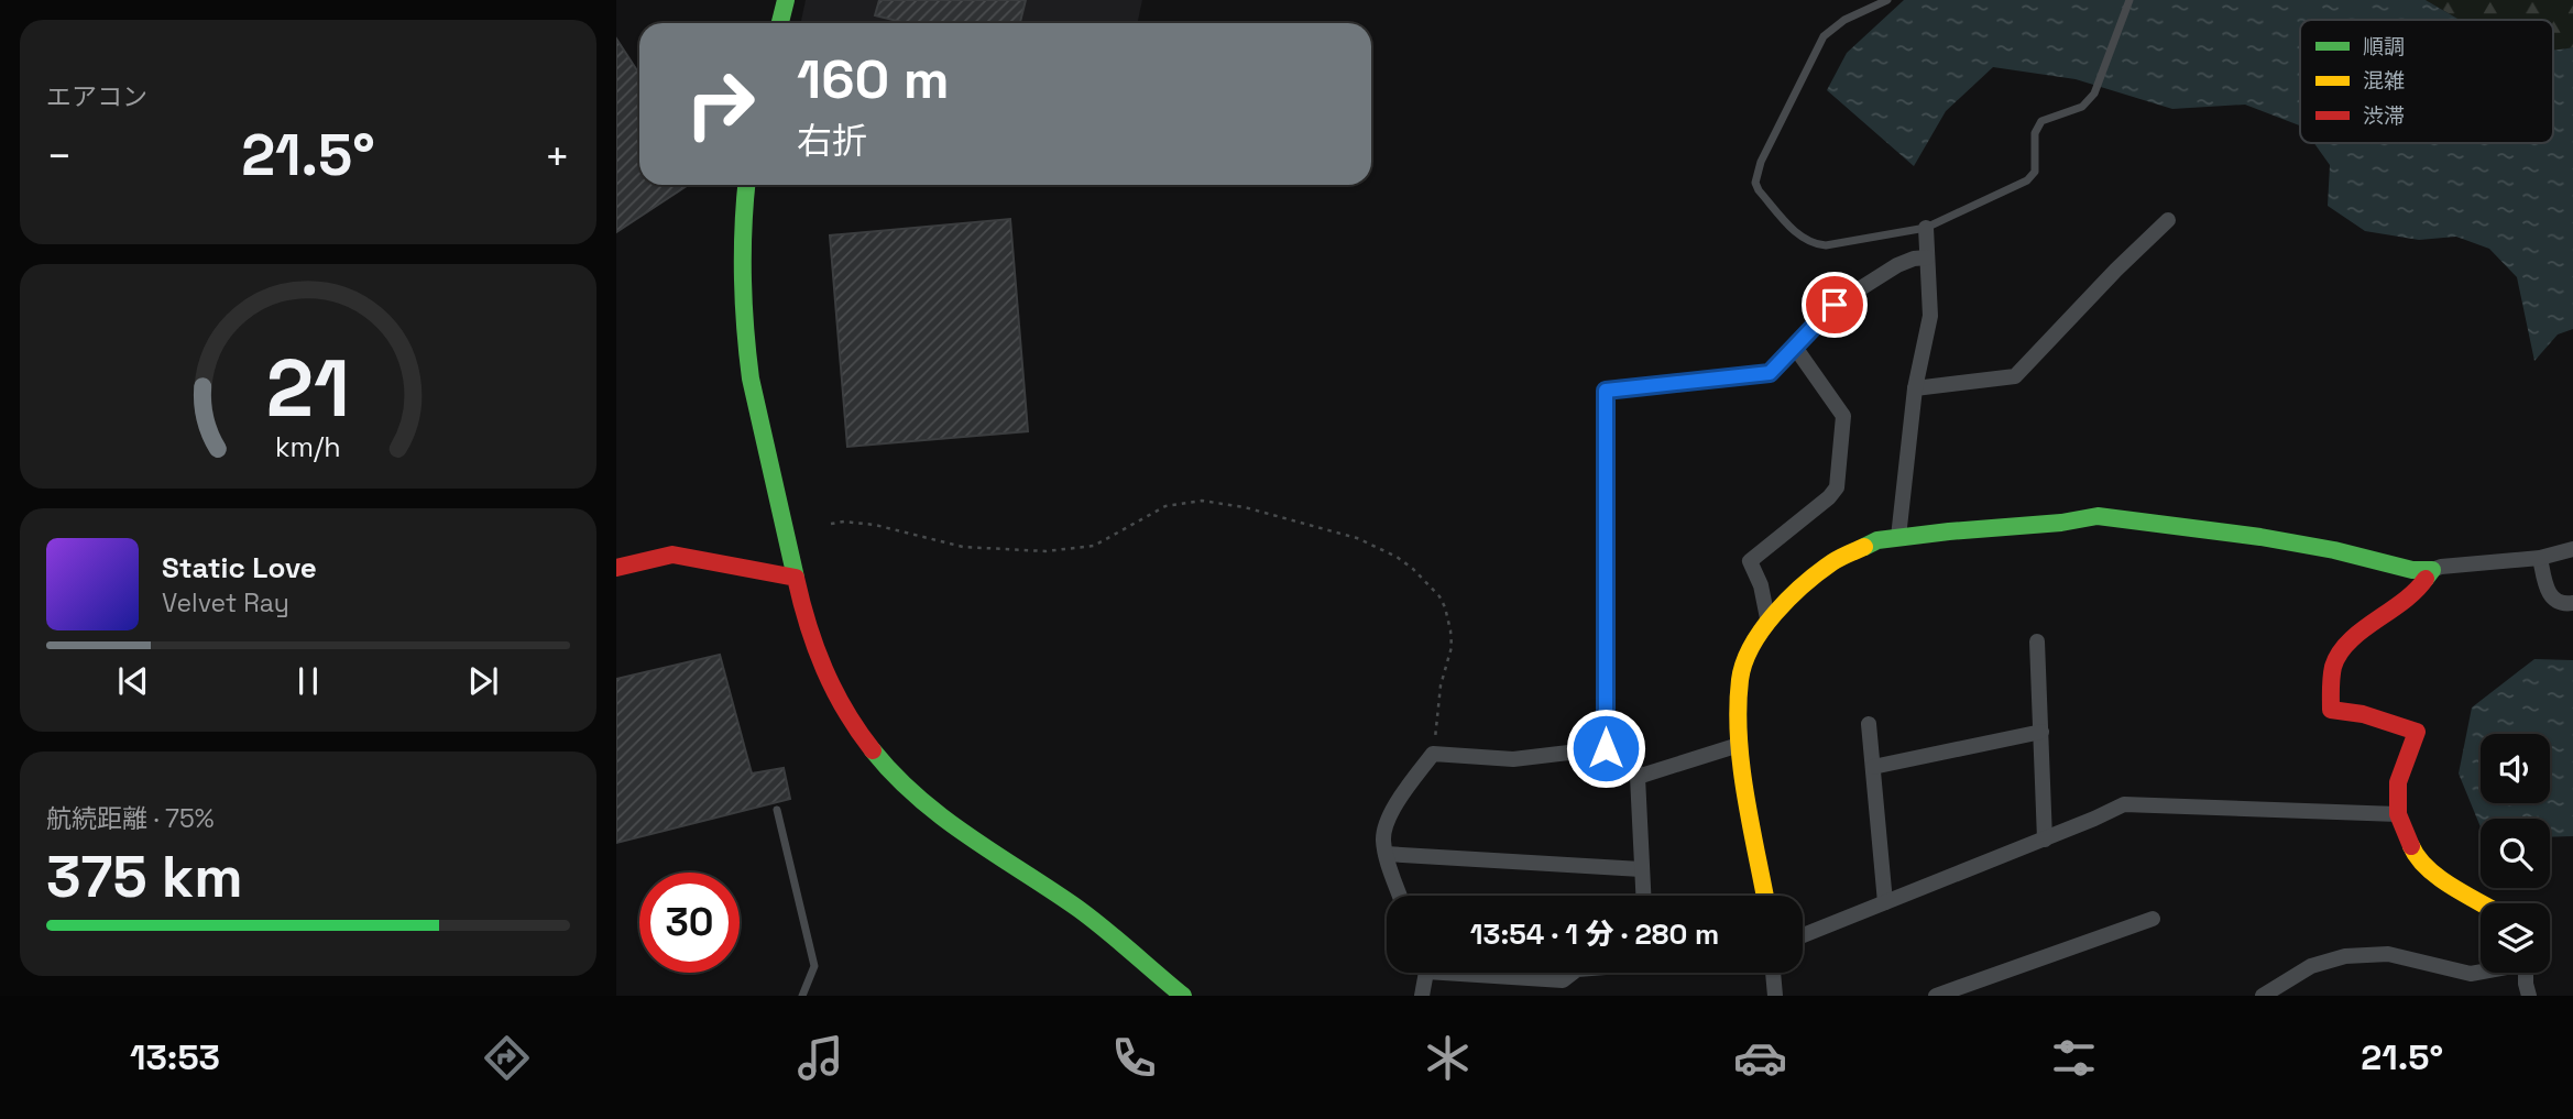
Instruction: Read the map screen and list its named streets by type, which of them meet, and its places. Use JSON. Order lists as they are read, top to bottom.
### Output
{
  "legend": ["順調", "混雑", "渋滞"],
  "page": {
    "tile": [
      "エアコン",
      ["航続距離 · 75%", "375 km"]
    ],
    "turn": ["160 m", "右折"],
    "heat": ["−", "21.5°", "+"],
    "song": ["Static Love", "Velvet Ray"],
    "limit": "30",
    "trip": "13:54 · 1 分 · 280 m",
    "tabs": ["13:53", "21.5°"],
    "gauge": ["21", "km/h"]
  }
}
